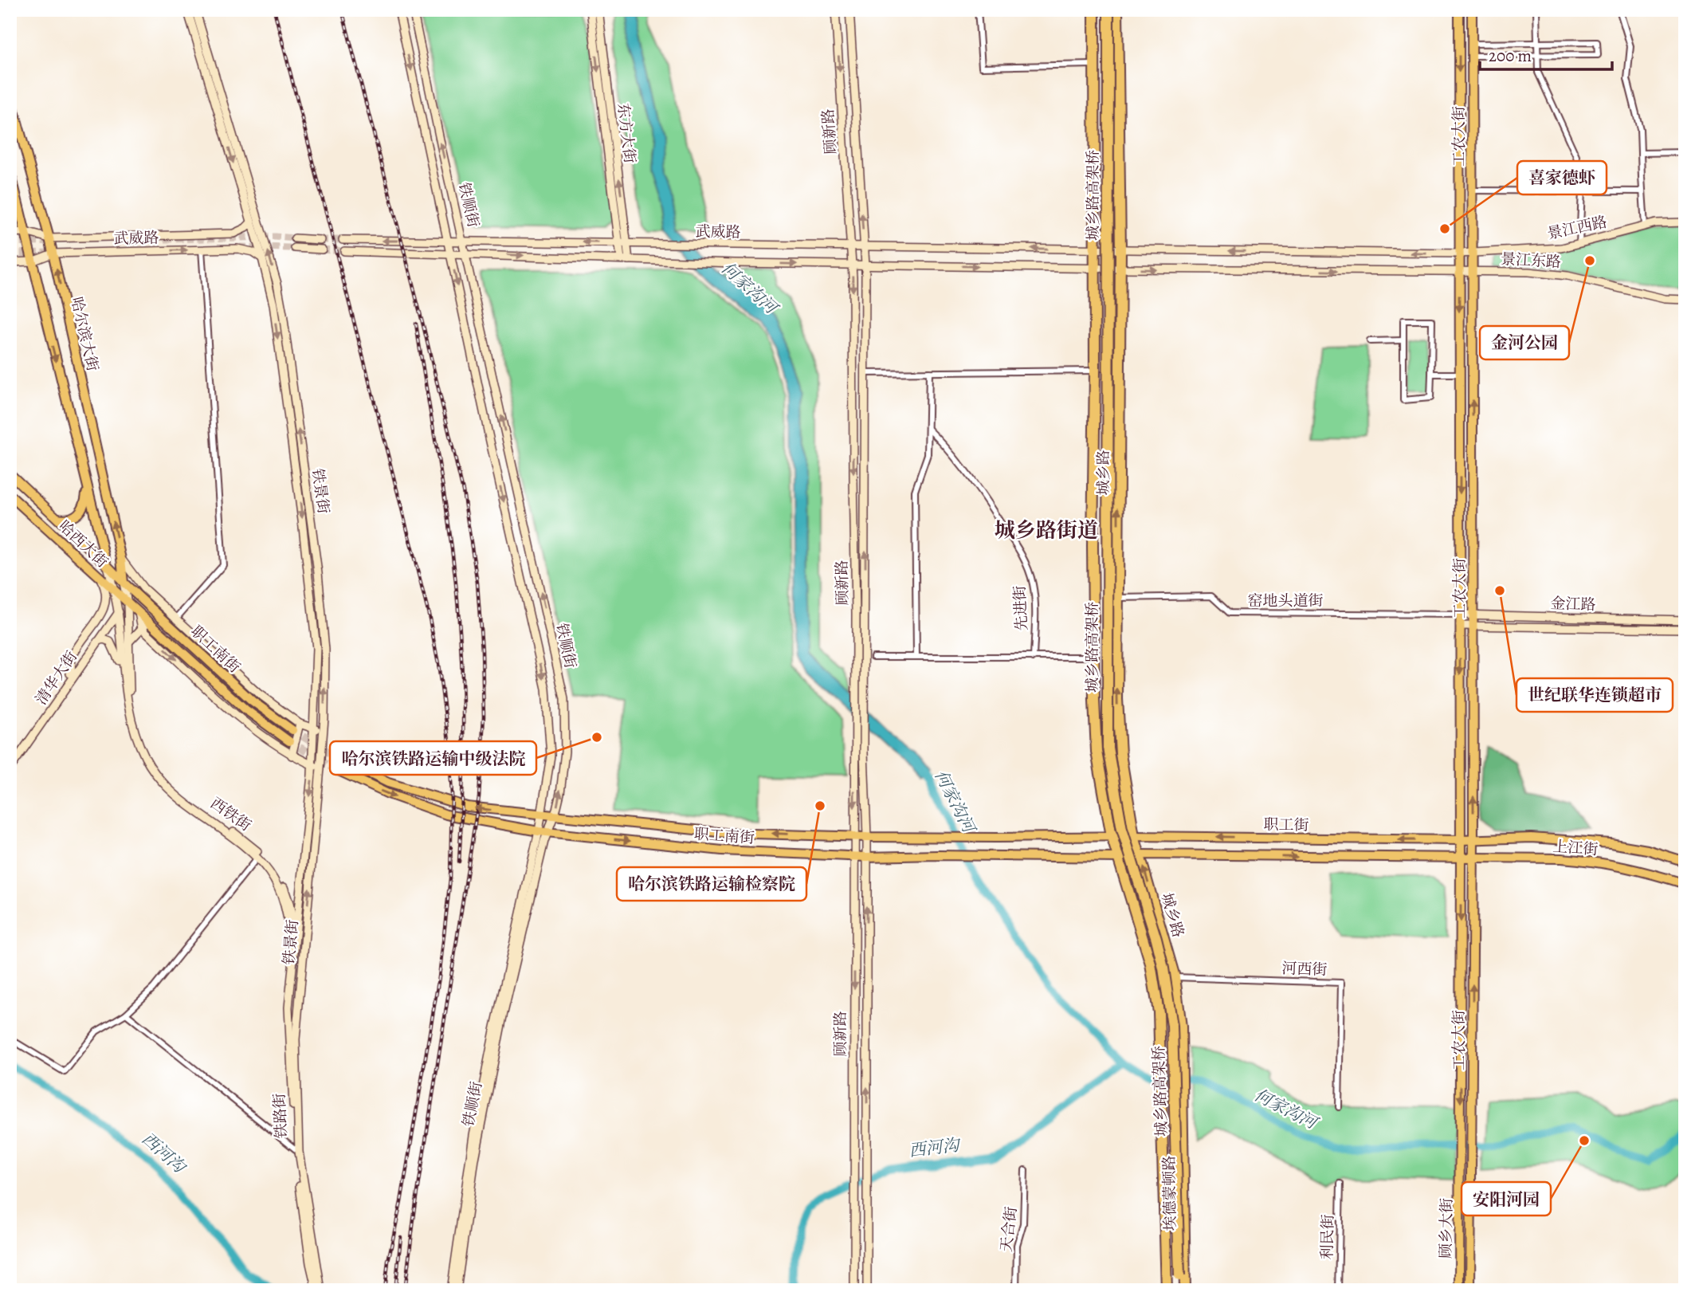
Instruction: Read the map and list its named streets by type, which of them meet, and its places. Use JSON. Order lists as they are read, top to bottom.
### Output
{
  "streets": {
    "highway": ["城乡路高架桥", "城乡路", "埃德蒙顿路"],
    "main road": [
      "顾新路",
      "东方大街",
      "工农大街",
      "铁顺街",
      "景江西路",
      "武威路",
      "景江东路",
      "哈尔滨大街",
      "铁景街",
      "哈西大街",
      "金江路",
      "职工南街",
      "清华大街",
      "西铁街",
      "职工街",
      "上江街",
      "铁路街",
      "顾乡大街"
    ],
    "street": [
      "窑地头道街",
      "先进街",
      "河西街",
      "天合街",
      "利民街"
    ]
  },
  "crossings": [
    ["顾新路", "武威路"],
    ["顾新路", "职工南街"],
    ["东方大街", "武威路"],
    ["工农大街", "景江西路"],
    ["工农大街", "景江东路"],
    ["工农大街", "窑地头道街"],
    ["工农大街", "金江路"],
    ["工农大街", "职工街"],
    ["工农大街", "上江街"],
    ["工农大街", "顾乡大街"],
    ["城乡路高架桥", "埃德蒙顿路"],
    ["铁顺街", "武威路"],
    ["铁顺街", "职工南街"],
    ["景江西路", "武威路"],
    ["景江西路", "城乡路"],
    ["武威路", "景江东路"],
    ["武威路", "哈尔滨大街"],
    ["武威路", "城乡路"],
    ["武威路", "铁景街"],
    ["景江东路", "城乡路"],
    ["哈尔滨大街", "哈西大街"],
    ["哈尔滨大街", "职工南街"],
    ["城乡路", "窑地头道街"],
    ["城乡路", "职工南街"],
    ["城乡路", "职工街"],
    ["城乡路", "河西街"],
    ["城乡路", "埃德蒙顿路"],
    ["铁景街", "西铁街"],
    ["铁景街", "铁路街"],
    ["哈西大街", "职工南街"],
    ["哈西大街", "清华大街"],
    ["窑地头道街", "金江路"],
    ["职工南街", "职工街"],
    ["职工南街", "埃德蒙顿路"],
    ["西铁街", "铁路街"],
    ["职工街", "上江街"]
  ],
  "one_way": ["景江西路", "景江东路"],
  "districts": ["城乡路街道"],
  "water": ["何家沟河", "西河沟"],
  "places": [
    "喜家德虾",
    "金河公园",
    "世纪联华连锁超市",
    "哈尔滨铁路运输中级法院",
    "哈尔滨铁路运输检察院",
    "安阳河园"
  ],
  "scale_bar": "200 m"
}
